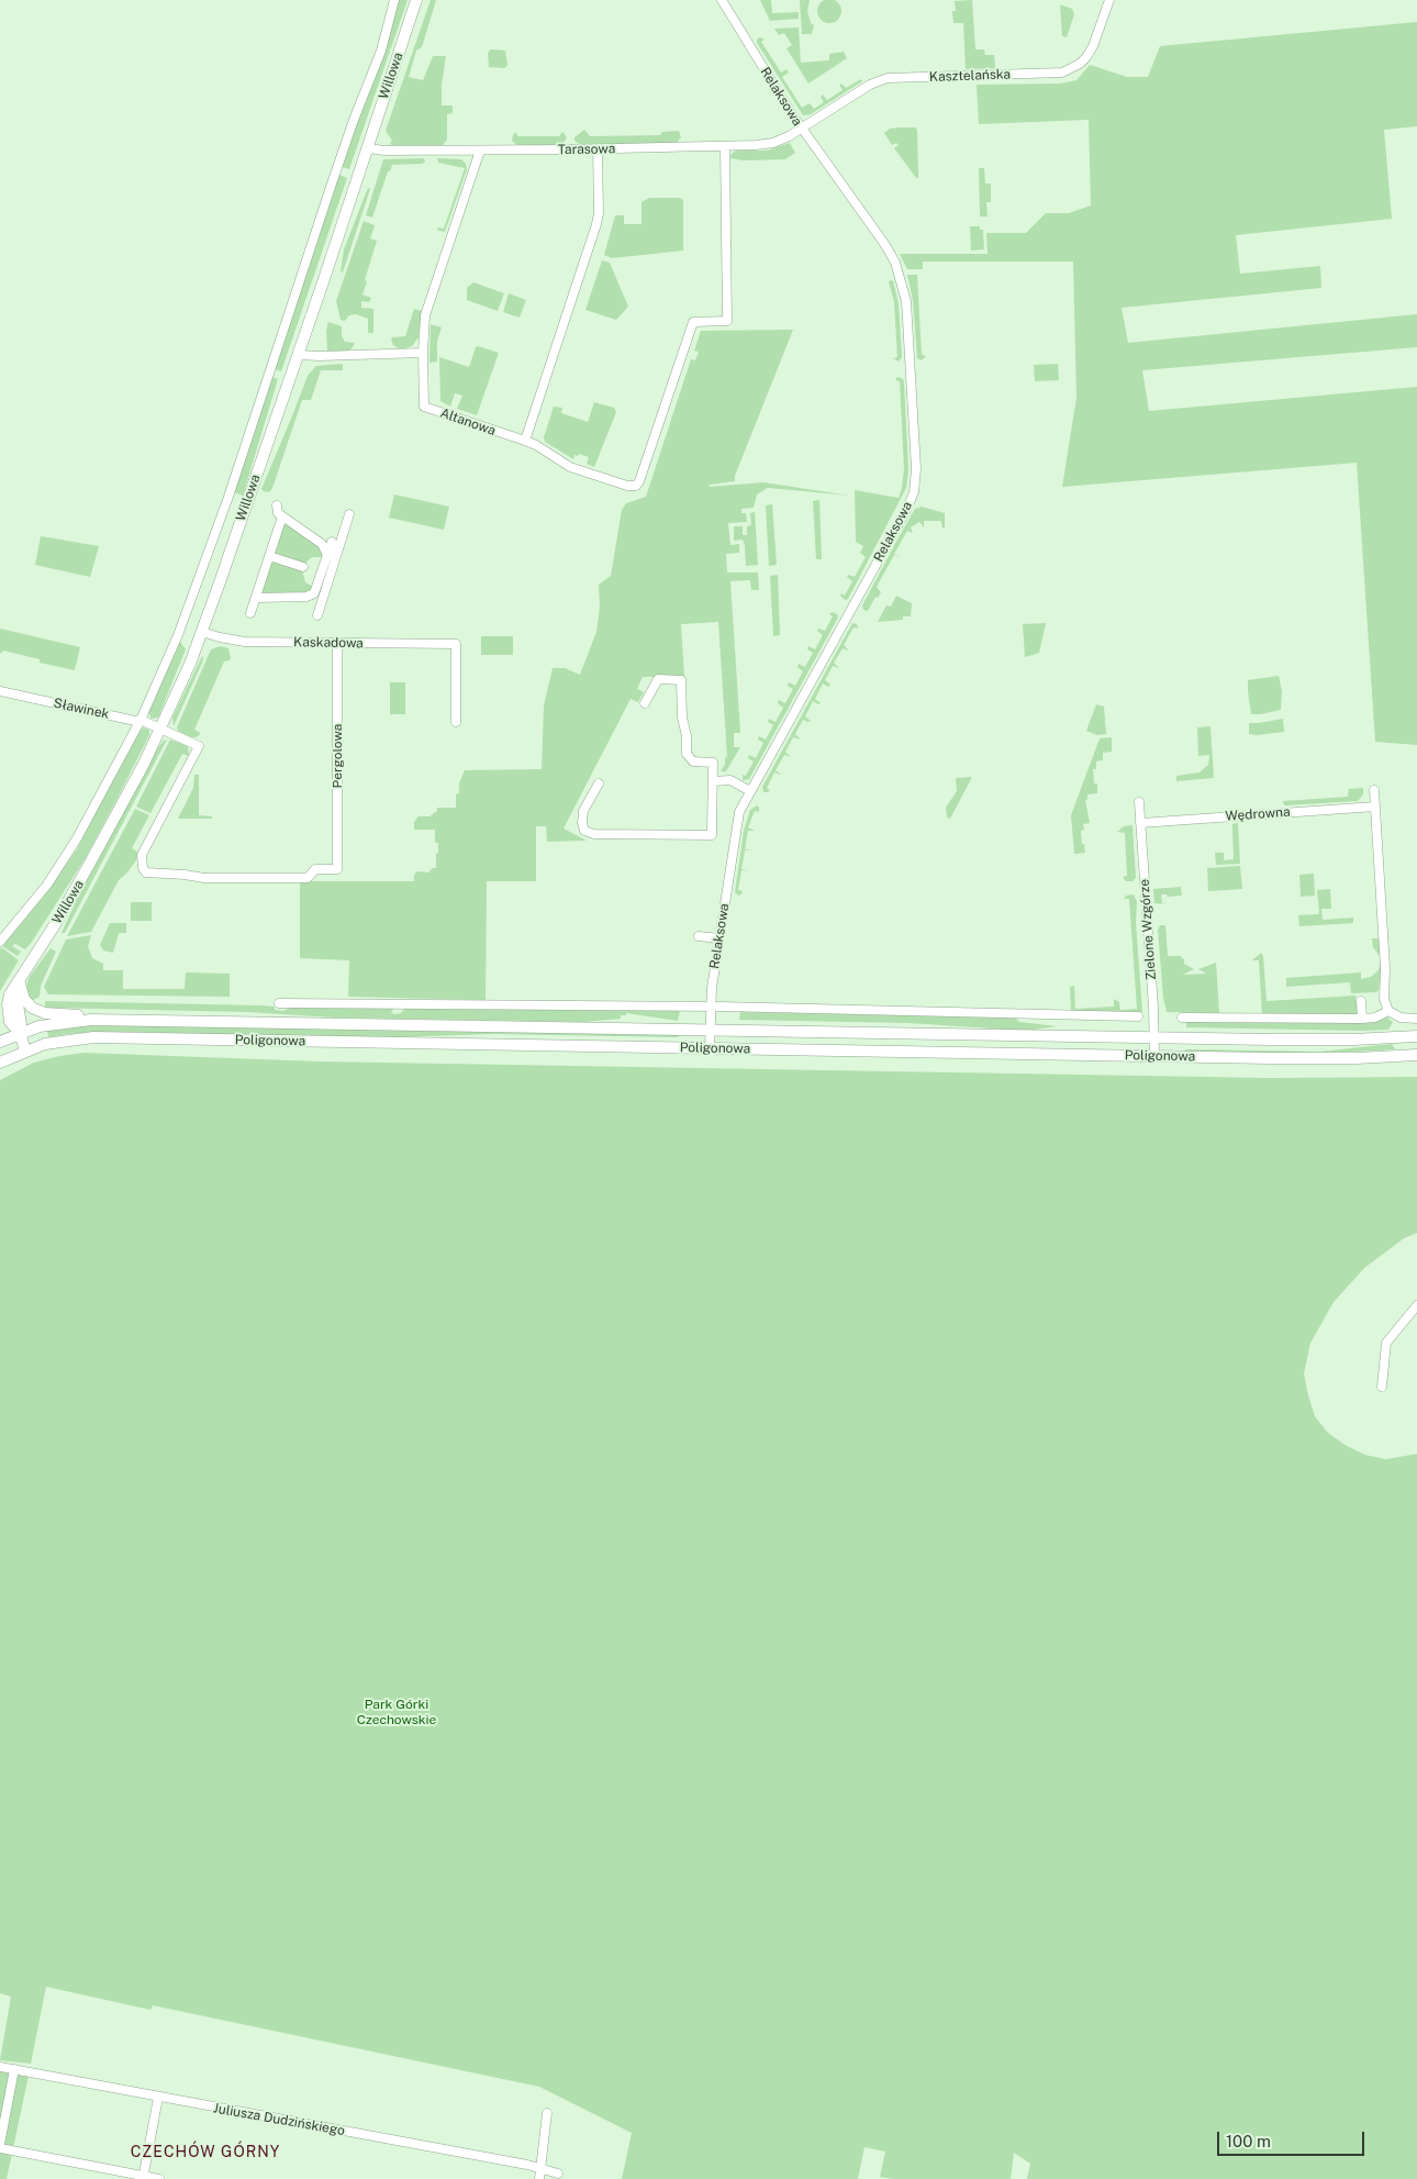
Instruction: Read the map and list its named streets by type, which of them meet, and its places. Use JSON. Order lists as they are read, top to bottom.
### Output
{
  "streets": {
    "main road": ["Willowa", "Poligonowa"],
    "street": [
      "Kasztelańska",
      "Relaksowa",
      "Tarasowa",
      "Altanowa",
      "Kaskadowa",
      "Sławinek",
      "Pergolowa",
      "Wędrowna",
      "Zielone Wzgórze",
      "Juliusza Dudzińskiego"
    ]
  },
  "crossings": [
    ["Willowa", "Tarasowa"],
    ["Willowa", "Kaskadowa"],
    ["Willowa", "Sławinek"],
    ["Willowa", "Poligonowa"],
    ["Kasztelańska", "Relaksowa"],
    ["Kasztelańska", "Tarasowa"],
    ["Relaksowa", "Tarasowa"],
    ["Relaksowa", "Poligonowa"],
    ["Tarasowa", "Altanowa"],
    ["Kaskadowa", "Pergolowa"],
    ["Sławinek", "Pergolowa"],
    ["Wędrowna", "Zielone Wzgórze"],
    ["Zielone Wzgórze", "Poligonowa"]
  ],
  "districts": ["CZECHÓW GÓRNY"],
  "parks": ["Park Górki Czechowskie"],
  "scale_bar": "100 m"
}
